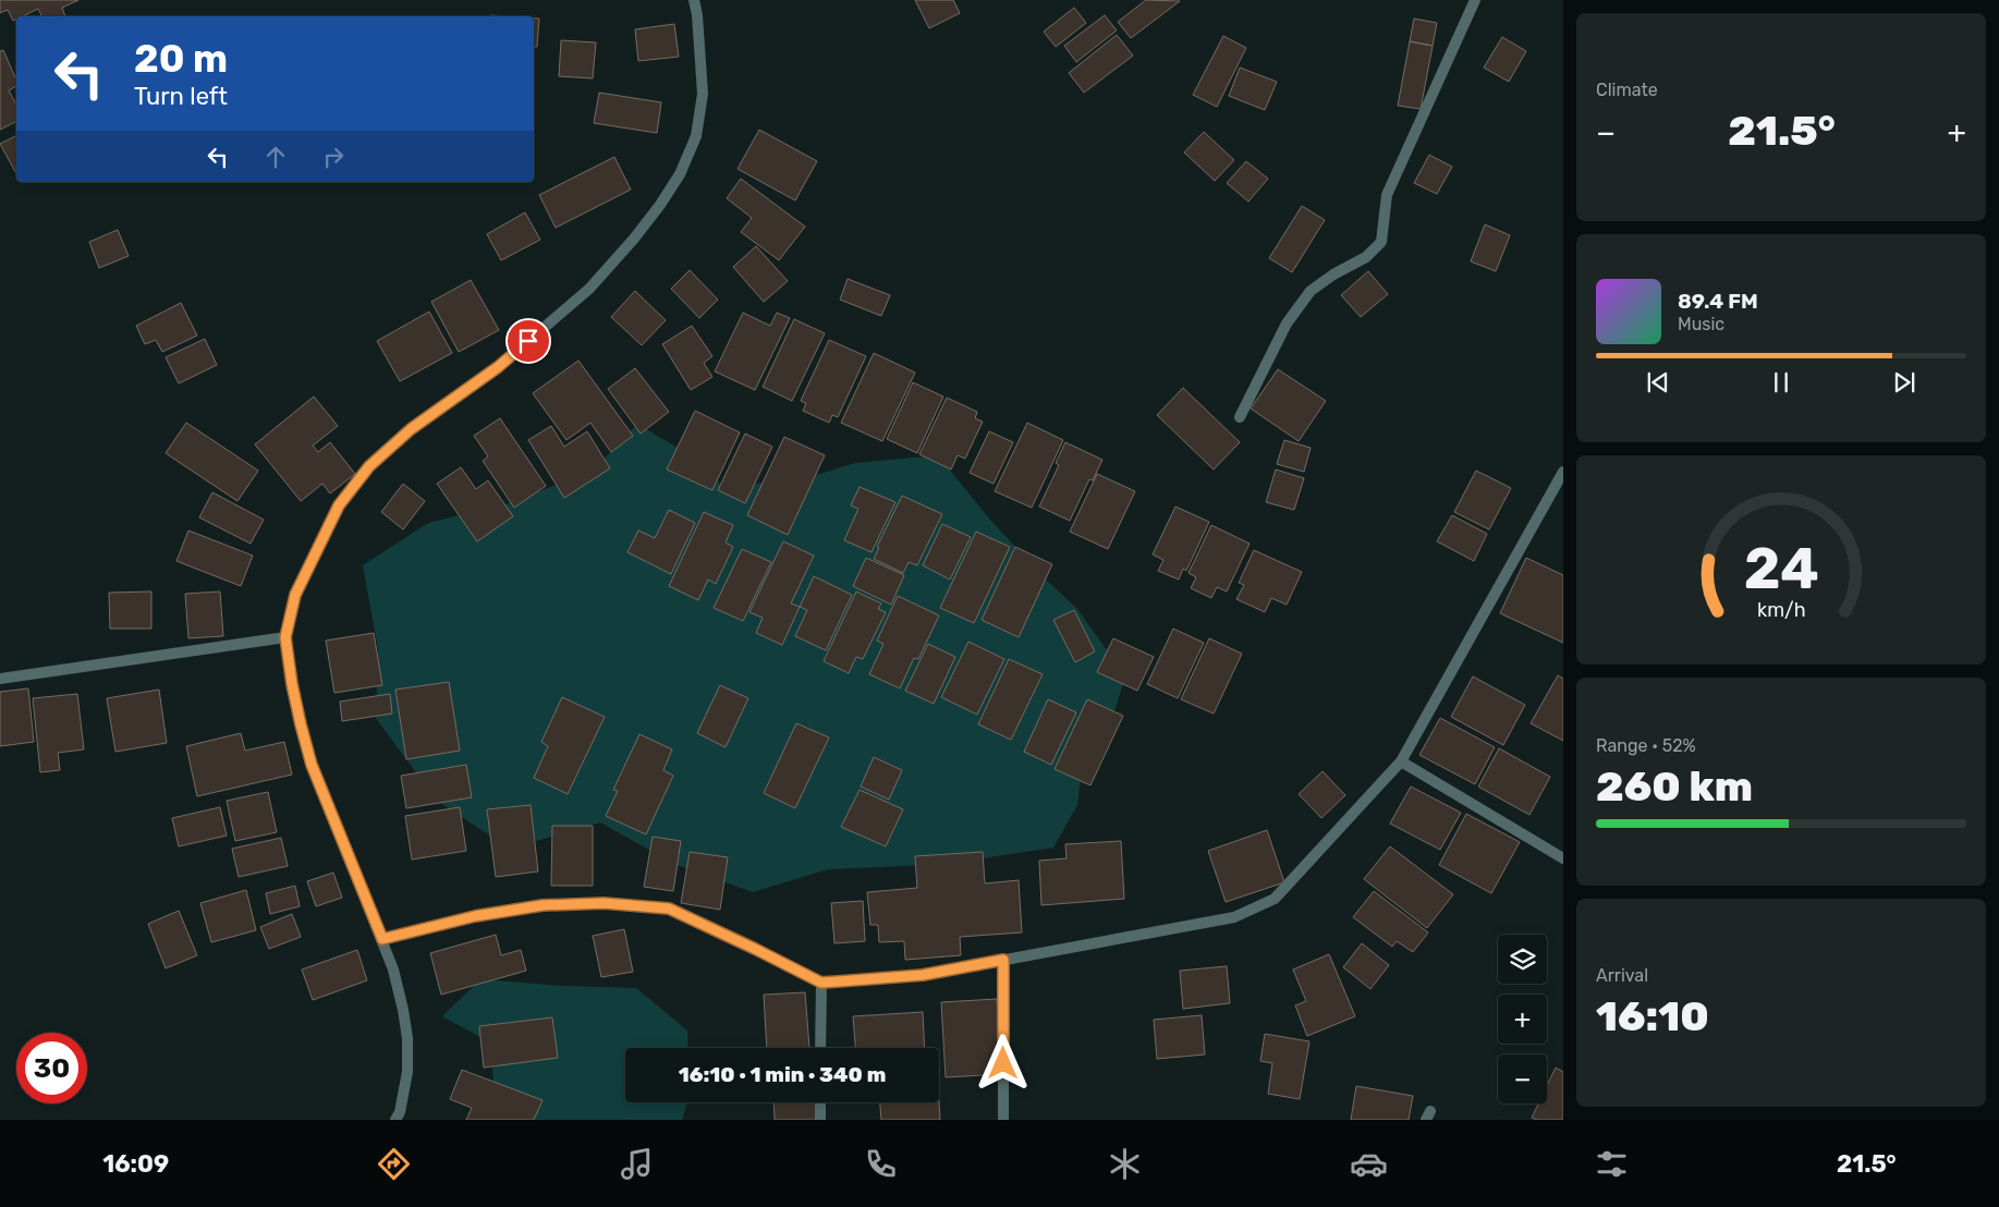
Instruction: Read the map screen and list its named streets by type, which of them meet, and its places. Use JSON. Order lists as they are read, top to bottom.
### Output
{
  "page": {
    "tile": [
      "Climate",
      ["Range · 52%", "260 km"],
      ["Arrival", "16:10"]
    ],
    "turn": ["20 m", "Turn left"],
    "heat": ["−", "21.5°", "+"],
    "song": ["89.4 FM", "Music"],
    "map_buttons": ["+", "−"],
    "limit": "30",
    "trip": "16:10 · 1 min · 340 m",
    "tabs": ["16:09", "21.5°"],
    "gauge": ["24", "km/h"]
  }
}
